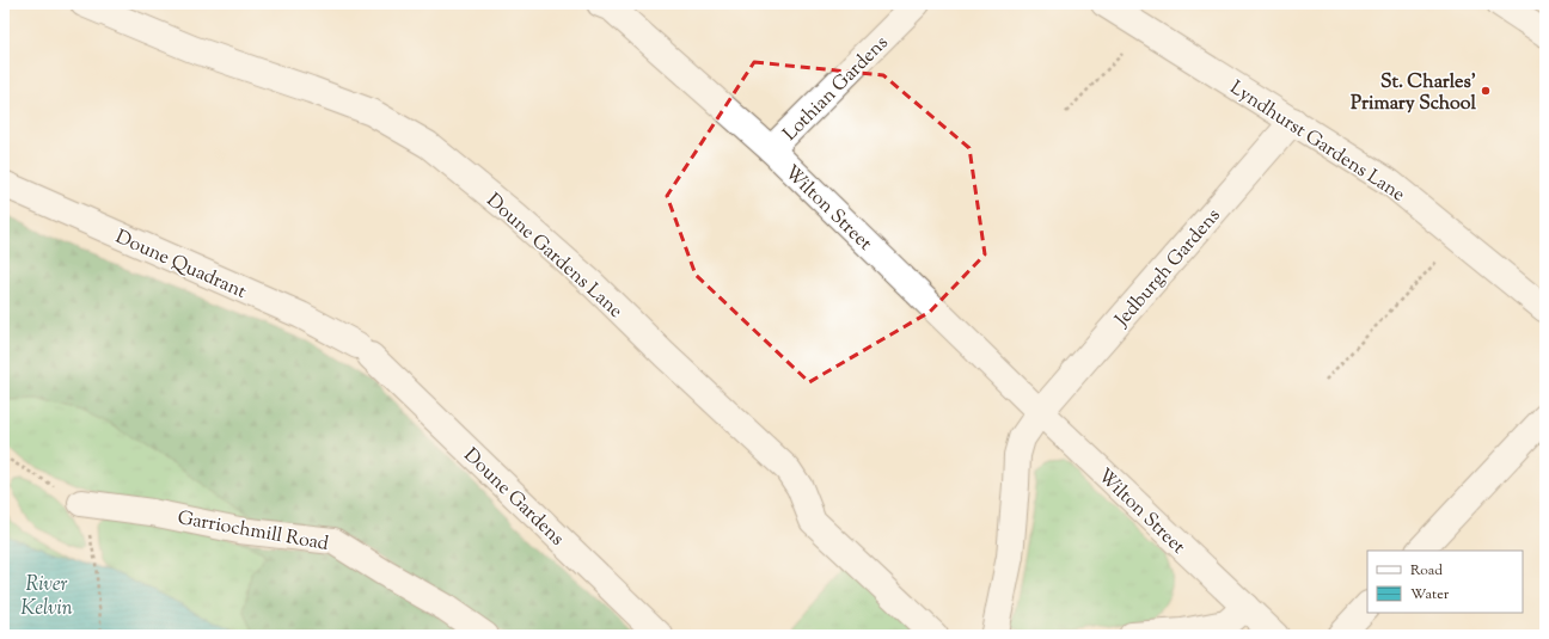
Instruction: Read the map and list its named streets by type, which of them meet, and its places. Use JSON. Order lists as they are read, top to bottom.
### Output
{
  "streets": {
    "street": [
      "Lothian Gardens",
      "Lyndhurst Gardens Lane",
      "Wilton Street",
      "Doune Gardens Lane",
      "Doune Quadrant",
      "Jedburgh Gardens",
      "Doune Gardens",
      "Garriochmill Road"
    ]
  },
  "crossings": [
    ["Lothian Gardens", "Wilton Street"],
    ["Lyndhurst Gardens Lane", "Jedburgh Gardens"],
    ["Wilton Street", "Jedburgh Gardens"],
    ["Doune Quadrant", "Doune Gardens"]
  ],
  "water": ["River Kelvin"],
  "places": ["St. Charles' Primary School"],
  "legend": ["Road", "Water"]
}
